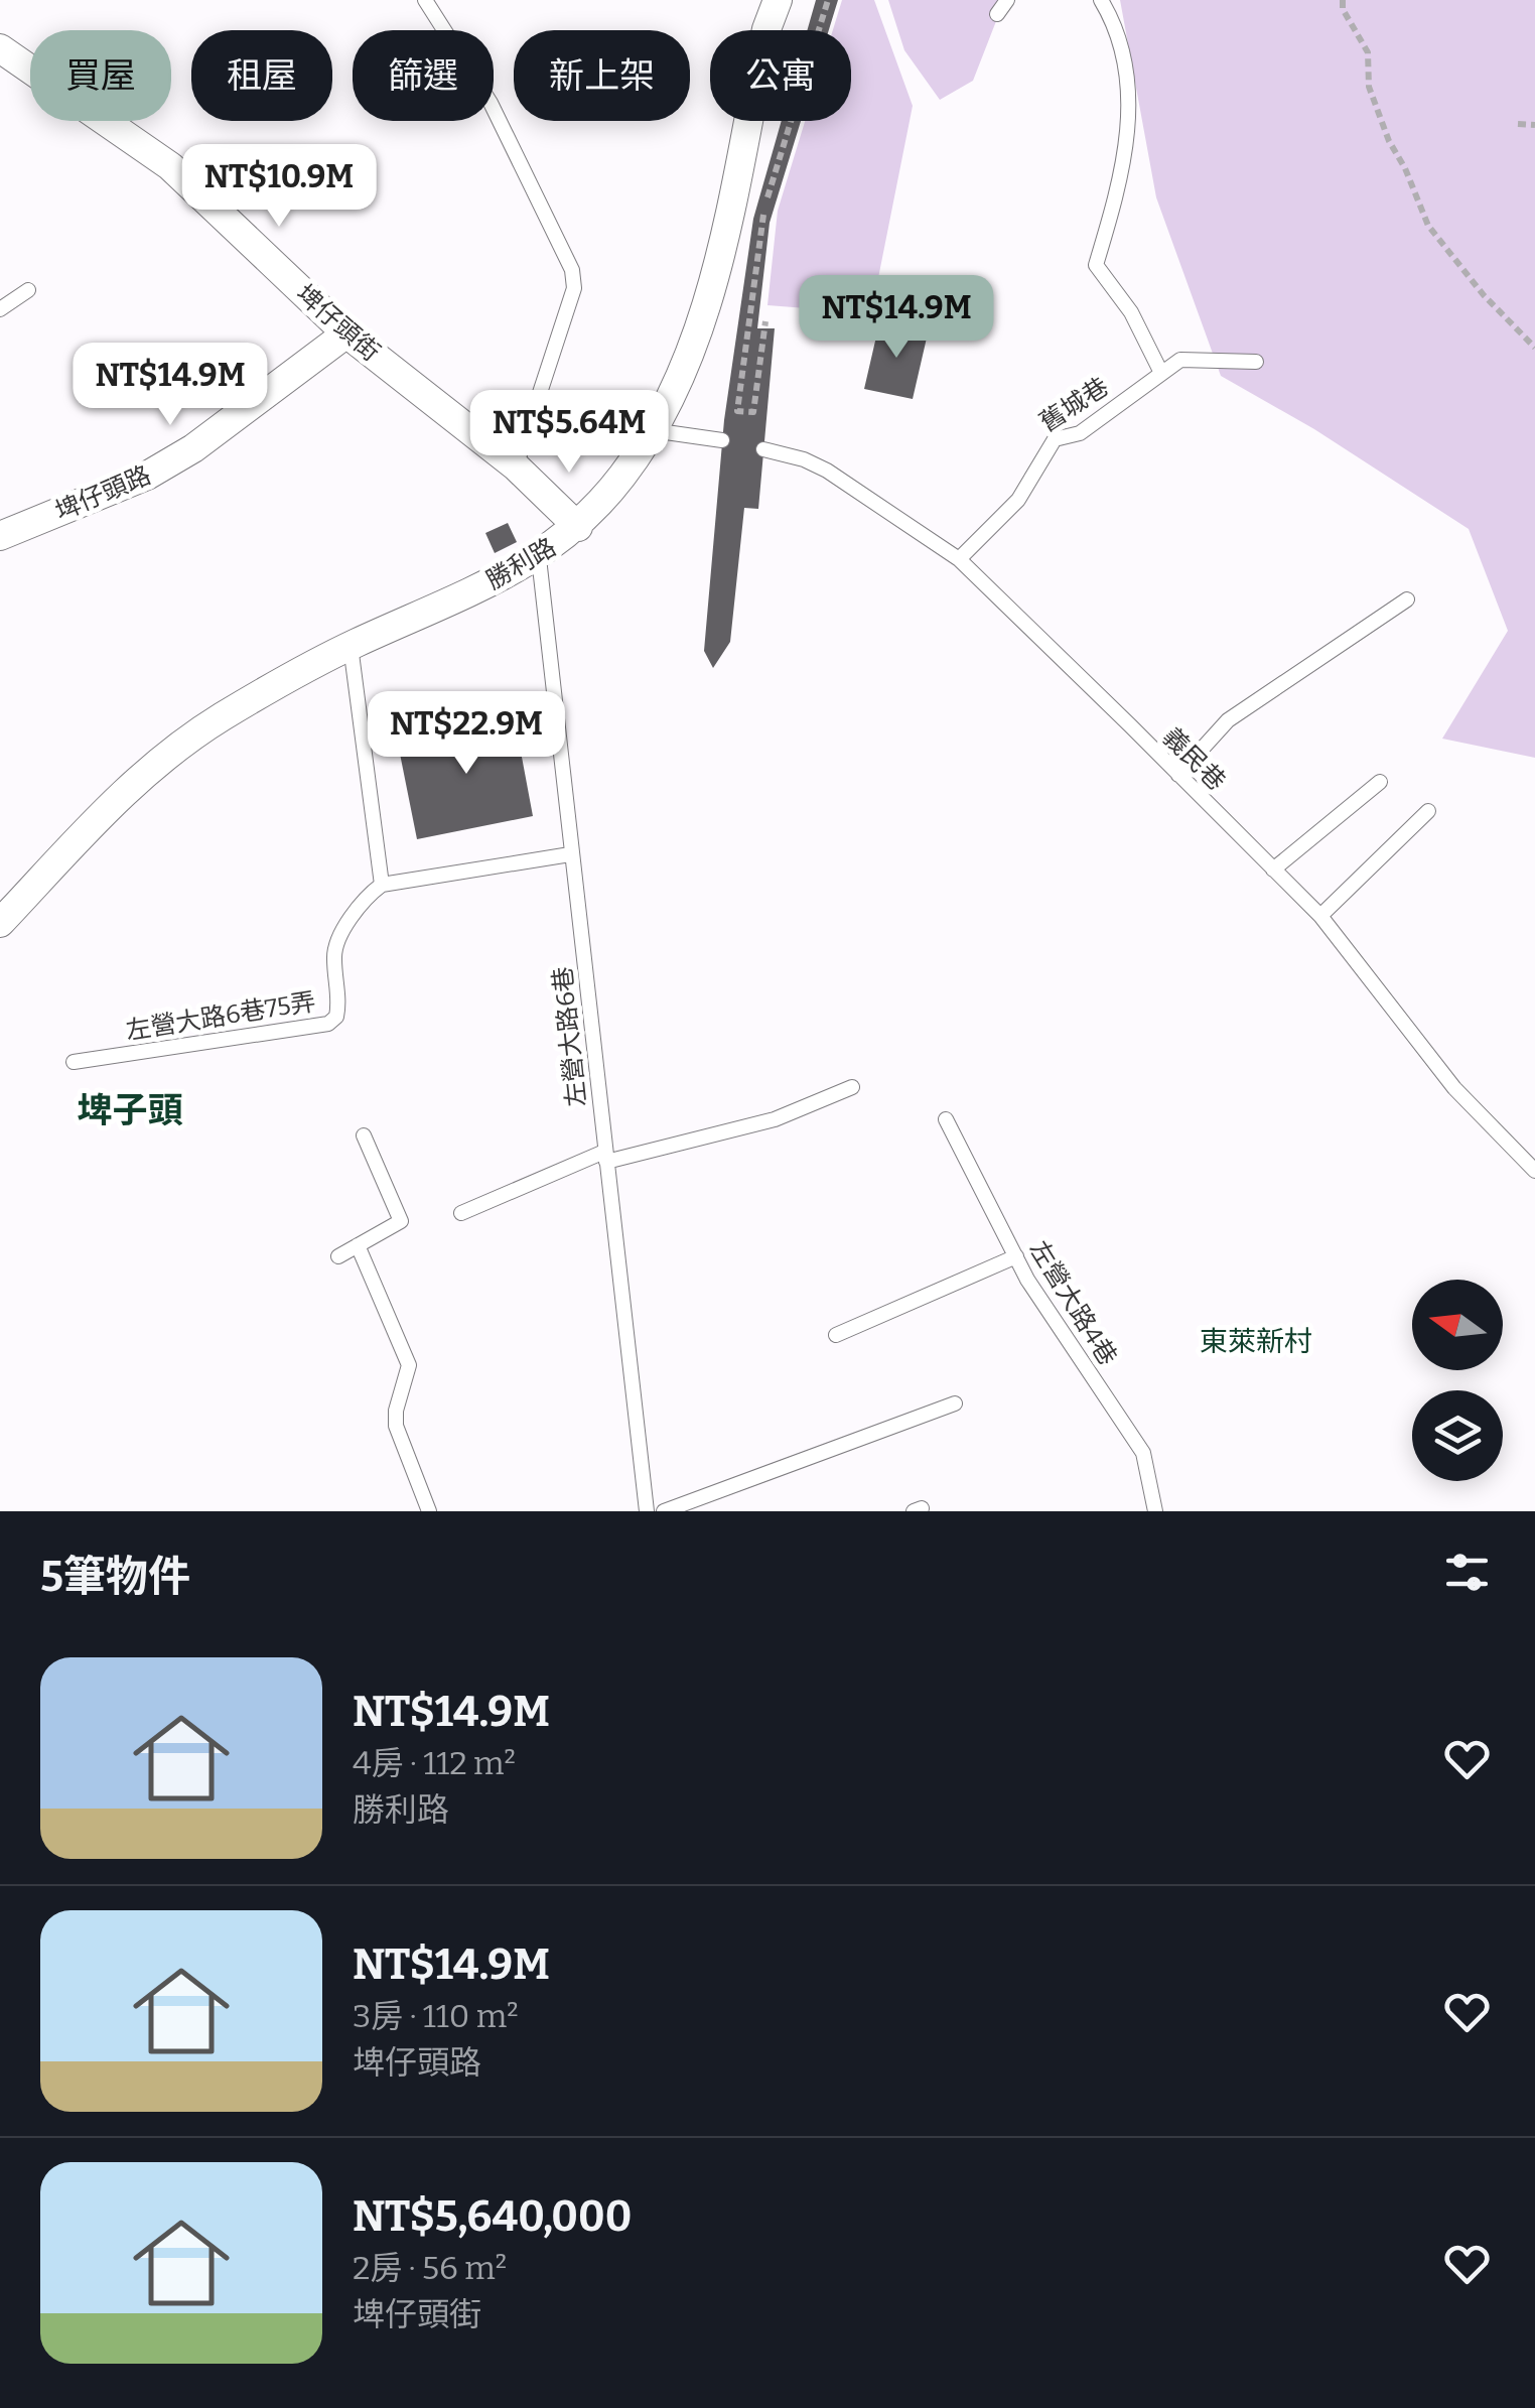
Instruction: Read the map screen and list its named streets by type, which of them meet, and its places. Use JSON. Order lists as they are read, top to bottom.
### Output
{
  "streets": {
    "street": ["埤仔頭街", "埤仔頭路", "勝利路"],
    "lane": [
      "舊城巷",
      "義民巷",
      "左營大路6巷75弄",
      "左營大路6巷",
      "左營大路4巷"
    ]
  },
  "crossings": [
    ["埤仔頭街", "埤仔頭路"],
    ["埤仔頭街", "勝利路"],
    ["舊城巷", "義民巷"],
    ["勝利路", "左營大路6巷"]
  ],
  "districts": ["埤子頭", "東萊新村"],
  "north": "left",
  "page": {
    "chip": [
      "買屋",
      "租屋",
      "篩選",
      "新上架",
      "公寓"
    ],
    "price": [
      "NT$10.9M",
      "NT$14.9M",
      "NT$14.9M",
      "NT$5.64M",
      "NT$22.9M"
    ],
    "heading": "5筆物件",
    "list": [
      {
        "name": "NT$14.9M",
        "note": "4房 · 112 m² · 勝利路"
      },
      {
        "name": "NT$14.9M",
        "note": "3房 · 110 m² · 埤仔頭路"
      },
      {
        "name": "NT$5,640,000",
        "note": "2房 · 56 m² · 埤仔頭街"
      }
    ]
  }
}
